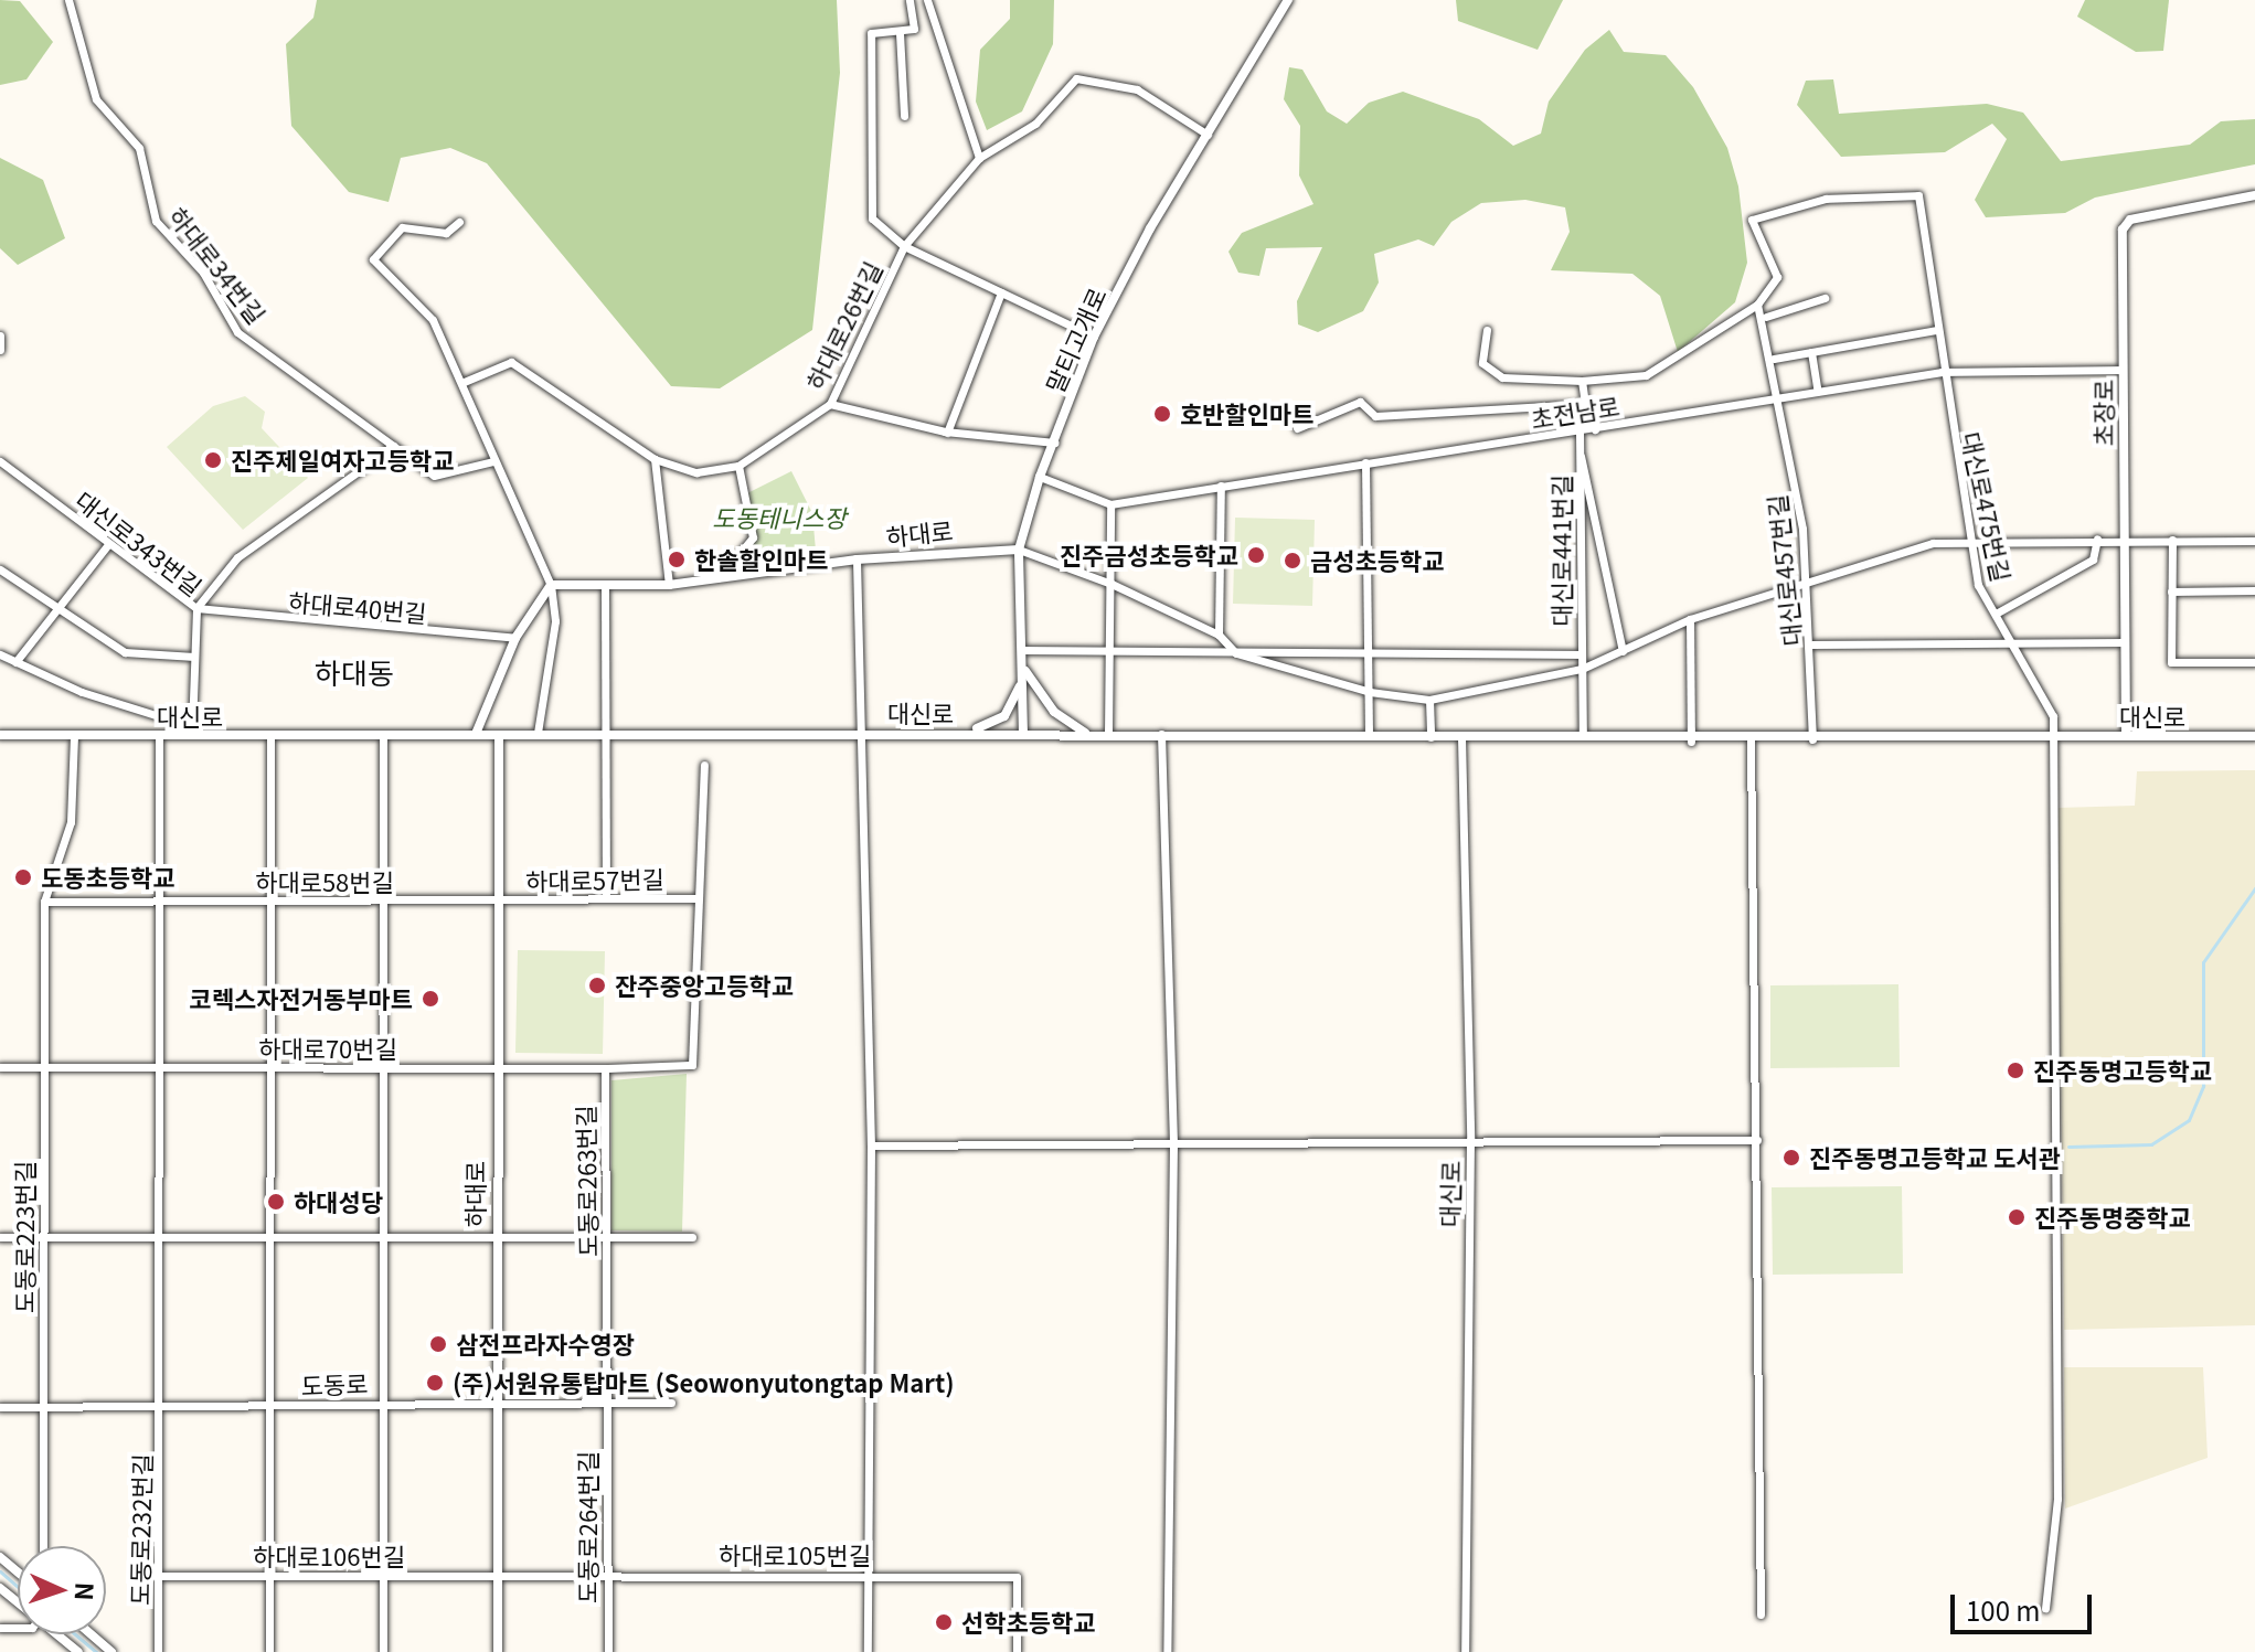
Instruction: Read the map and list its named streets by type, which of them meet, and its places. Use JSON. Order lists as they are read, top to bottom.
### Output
{
  "streets": {
    "street": [
      "하대로34번길",
      "하대로26번길",
      "말티고개로",
      "초전남로",
      "초장로",
      "대신로475번길",
      "하대로",
      "대신로343번길",
      "대신로441번길",
      "대신로457번길",
      "하대로40번길",
      "대신로",
      "하대로57번길",
      "하대로58번길",
      "하대로70번길",
      "도동로263번길",
      "도동로223번길",
      "도동로",
      "도동로264번길",
      "도동로232번길",
      "하대로105번길",
      "하대로106번길"
    ]
  },
  "crossings": [
    ["말티고개로", "하대로"],
    ["말티고개로", "대신로"],
    ["초전남로", "초장로"],
    ["초전남로", "대신로475번길"],
    ["초전남로", "대신로441번길"],
    ["초전남로", "대신로457번길"],
    ["초장로", "대신로"],
    ["대신로475번길", "대신로"],
    ["하대로", "대신로"],
    ["하대로", "하대로57번길"],
    ["하대로", "하대로58번길"],
    ["하대로", "하대로70번길"],
    ["하대로", "도동로263번길"],
    ["하대로", "도동로"],
    ["하대로", "하대로105번길"],
    ["하대로", "하대로106번길"],
    ["대신로343번길", "하대로40번길"],
    ["대신로343번길", "대신로"],
    ["대신로441번길", "대신로"],
    ["대신로457번길", "대신로"],
    ["대신로", "도동로223번길"],
    ["대신로", "도동로232번길"],
    ["대신로", "하대로105번길"],
    ["하대로57번길", "하대로58번길"],
    ["하대로58번길", "도동로223번길"],
    ["하대로58번길", "도동로232번길"],
    ["하대로70번길", "도동로263번길"],
    ["하대로70번길", "도동로223번길"],
    ["하대로70번길", "도동로232번길"],
    ["도동로263번길", "도동로"],
    ["도동로263번길", "도동로264번길"],
    ["도동로223번길", "도동로"],
    ["도동로", "도동로264번길"],
    ["도동로", "도동로232번길"],
    ["도동로264번길", "하대로105번길"],
    ["도동로232번길", "하대로106번길"],
    ["하대로105번길", "하대로106번길"]
  ],
  "districts": ["하대동"],
  "parks": ["도동테니스장"],
  "places": [
    "호반할인마트",
    "진주제일여자고등학교",
    "진주금성초등학교",
    "한솔할인마트",
    "금성초등학교",
    "도동초등학교",
    "잔주중앙고등학교",
    "코렉스자전거동부마트",
    "진주동명고등학교",
    "진주동명고등학교 도서관",
    "하대성당",
    "진주동명중학교",
    "삼전프라자수영장",
    "(주)서원유통탑마트 (Seowonyutongtap Mart)",
    "선학초등학교"
  ],
  "scale_bar": "100 m",
  "north": "right"
}
